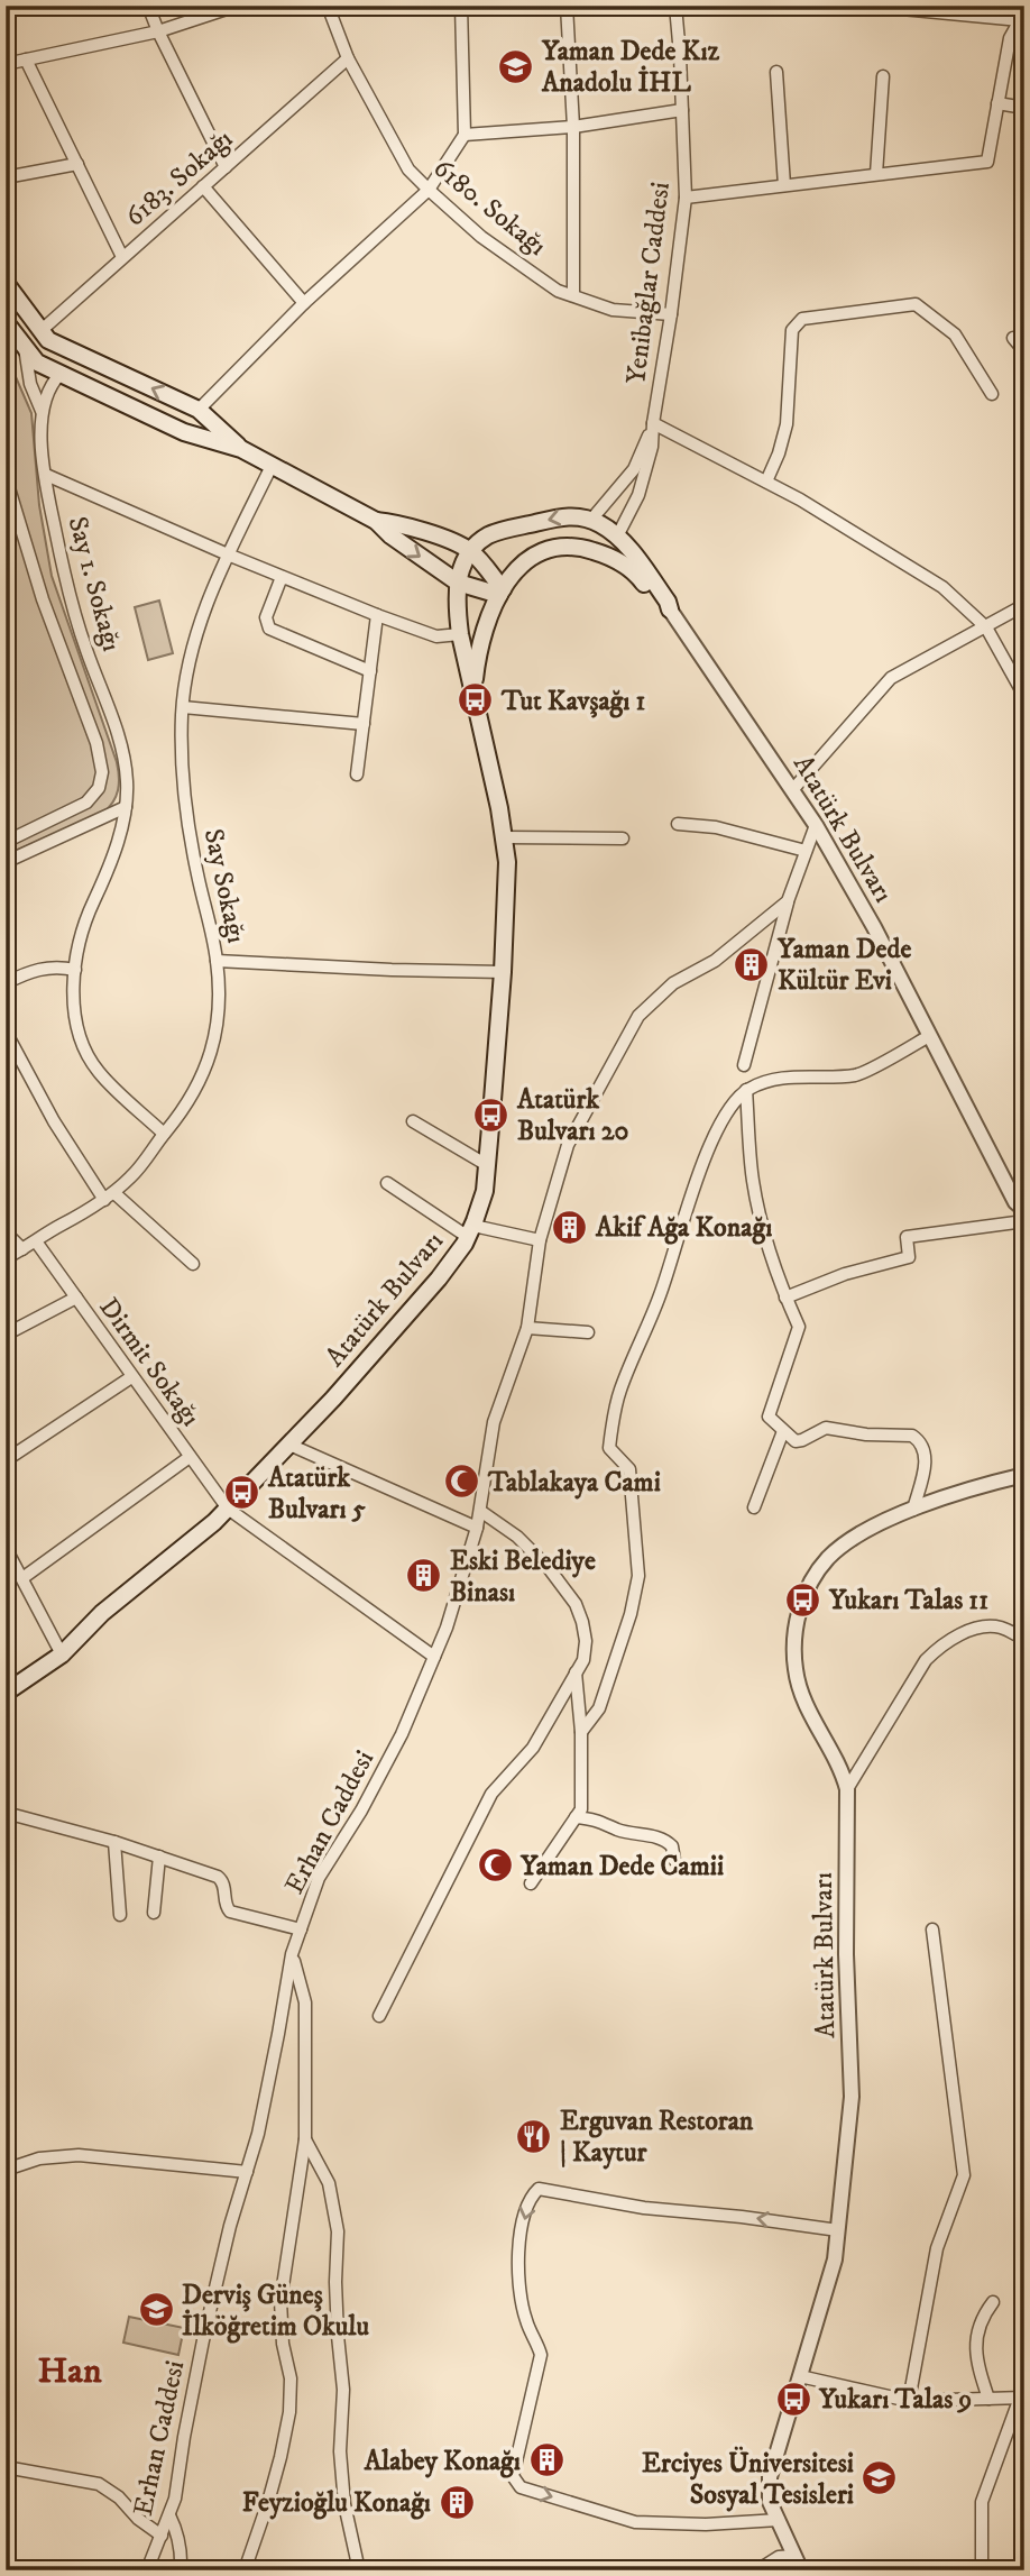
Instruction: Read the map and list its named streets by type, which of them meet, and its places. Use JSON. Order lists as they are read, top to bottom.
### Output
{
  "streets": {
    "main road": ["Atatürk Bulvarı"],
    "street": [
      "6183. Sokağı",
      "6180. Sokağı",
      "Yenibağlar Caddesi",
      "Say 1. Sokağı",
      "Say Sokağı",
      "Dirmit Sokağı",
      "Erhan Caddesi"
    ]
  },
  "crossings": [
    ["6183. Sokağı", "6180. Sokağı"],
    ["6180. Sokağı", "Yenibağlar Caddesi"],
    ["Say 1. Sokağı", "Say Sokağı"],
    ["Atatürk Bulvarı", "Dirmit Sokağı"],
    ["Say Sokağı", "Dirmit Sokağı"],
    ["Dirmit Sokağı", "Erhan Caddesi"]
  ],
  "districts": ["Han"],
  "places": {
    "school or university": ["Yaman Dede Kız Anadolu İHL", "Derviş Güneş İlköğretim Okulu", "Erciyes Üniversitesi Sosyal Tesisleri"],
    "bus stop": [
      "Tut Kavşağı 1",
      "Atatürk Bulvarı 20",
      "Atatürk Bulvarı 5",
      "Yukarı Talas 11",
      "Yukarı Talas 9"
    ],
    "building": [
      "Yaman Dede Kültür Evi",
      "Akif Ağa Konağı",
      "Eski Belediye Binası",
      "Alabey Konağı",
      "Feyzioğlu Konağı"
    ],
    "mosque": ["Tablakaya Cami", "Yaman Dede Camii"],
    "restaurant": ["Erguvan Restoran | Kaytur"]
  }
}
